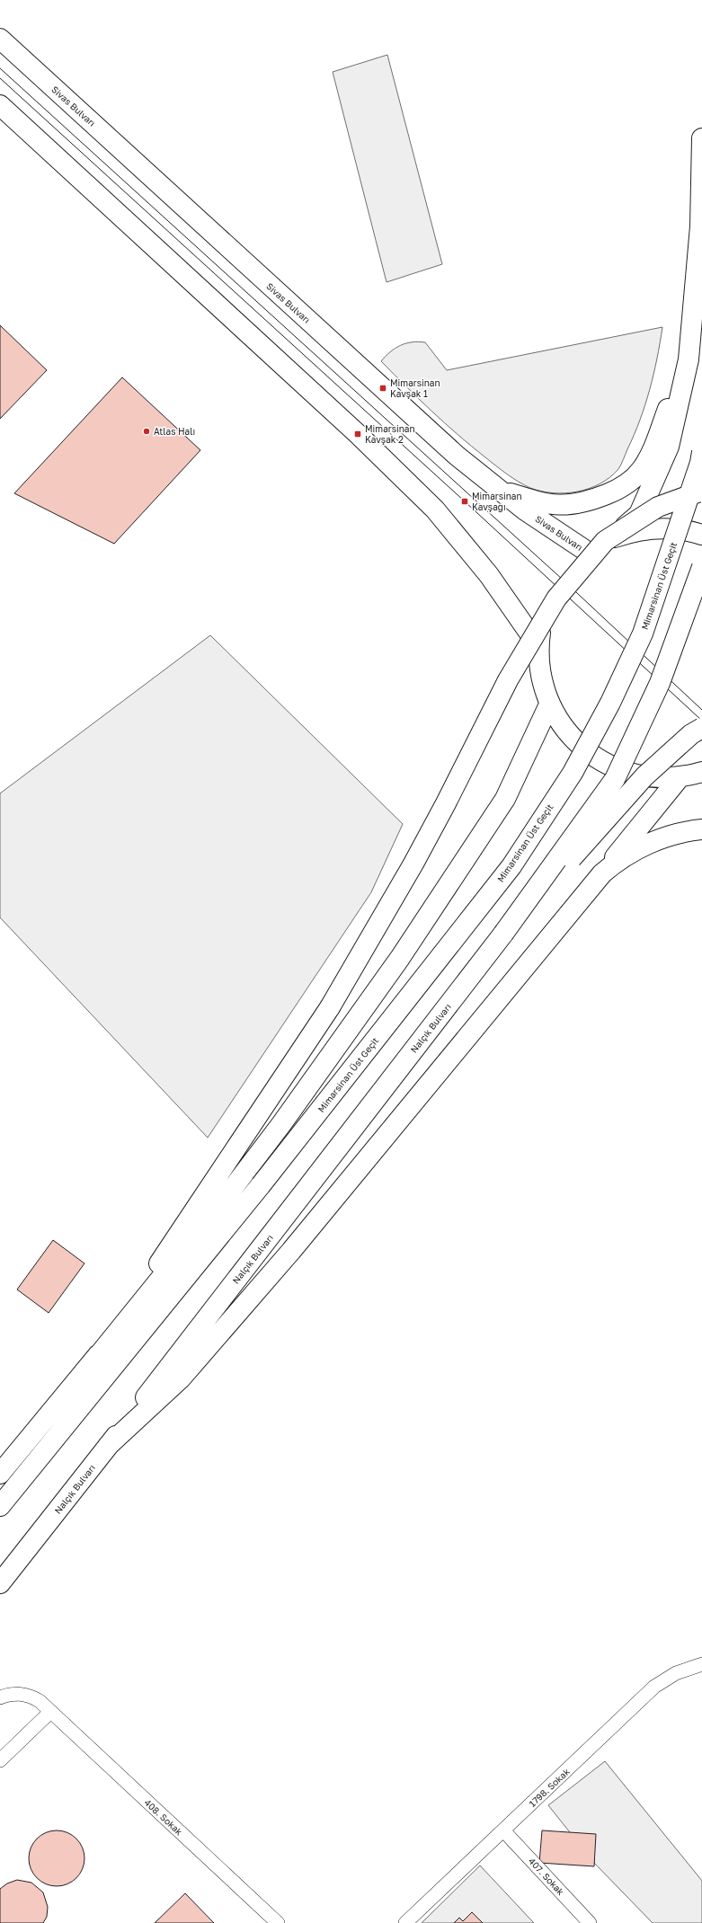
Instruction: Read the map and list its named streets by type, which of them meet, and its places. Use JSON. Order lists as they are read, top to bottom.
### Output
{
  "streets": {
    "highway": ["Sivas Bulvarı", "Mimarsinan Üst Geçit", "Nalçık Bulvarı"],
    "street": ["1798. Sokak", "408. Sokak", "407. Sokak"]
  },
  "crossings": [
    ["1798. Sokak", "407. Sokak"]
  ],
  "places": {
    "transit": ["Mimarsinan Kavşak 1", "Mimarsinan Kavşak 2", "Mimarsinan Kavşağı"],
    "other": ["Atlas Halı"]
  }
}
